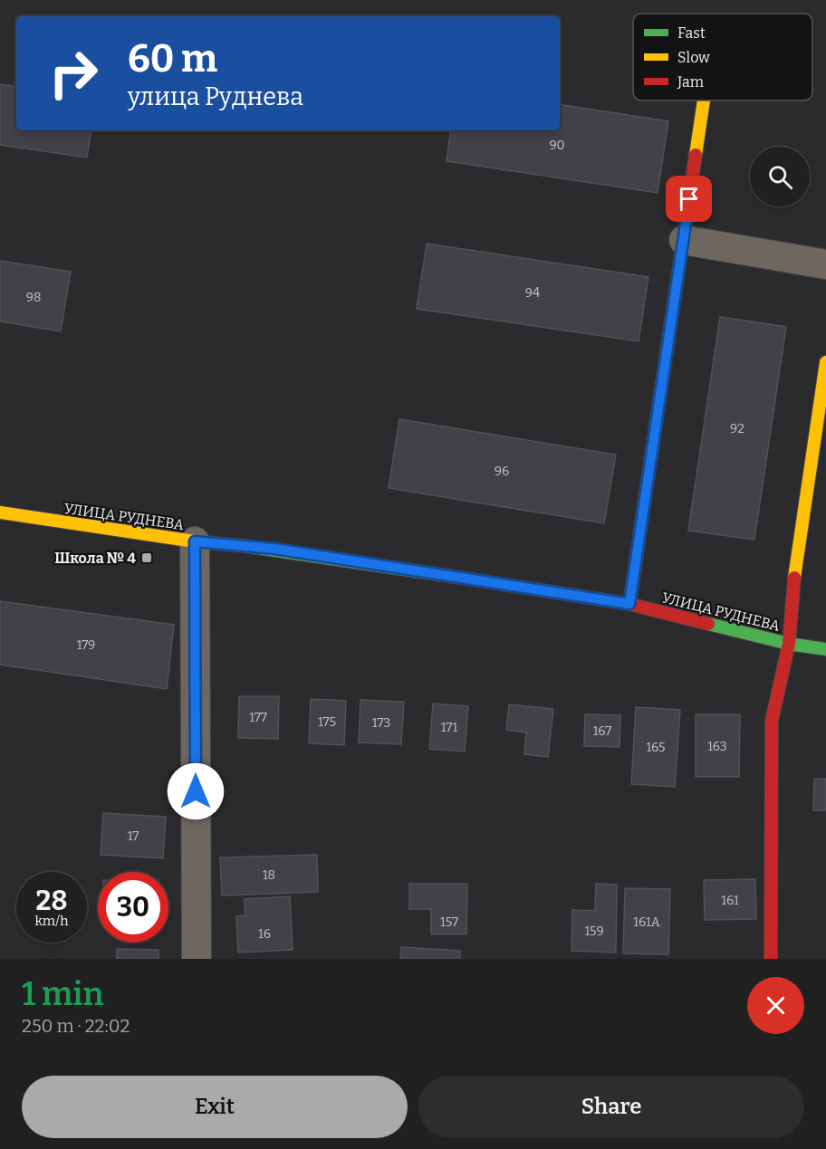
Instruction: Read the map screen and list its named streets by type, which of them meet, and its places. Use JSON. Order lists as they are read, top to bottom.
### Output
{
  "streets": {
    "street": ["УЛИЦА РУДНЕВА"]
  },
  "places": {
    "transit": ["Школа № 4"]
  },
  "house_numbers": [
    "90",
    "94",
    "98",
    "92",
    "96",
    "179",
    "177",
    "175",
    "173",
    "171",
    "167",
    "163",
    "165",
    "17",
    "18",
    "161",
    "157",
    "161А",
    "159",
    "16"
  ],
  "legend": ["Fast", "Slow", "Jam"],
  "page": {
    "turn": ["60 m", "улица Руднева"],
    "speed": "28 km/h",
    "limit": "30",
    "heading": ["1 min", "250 m · 22:02"],
    "buttons": ["Exit", "Share"]
  }
}
